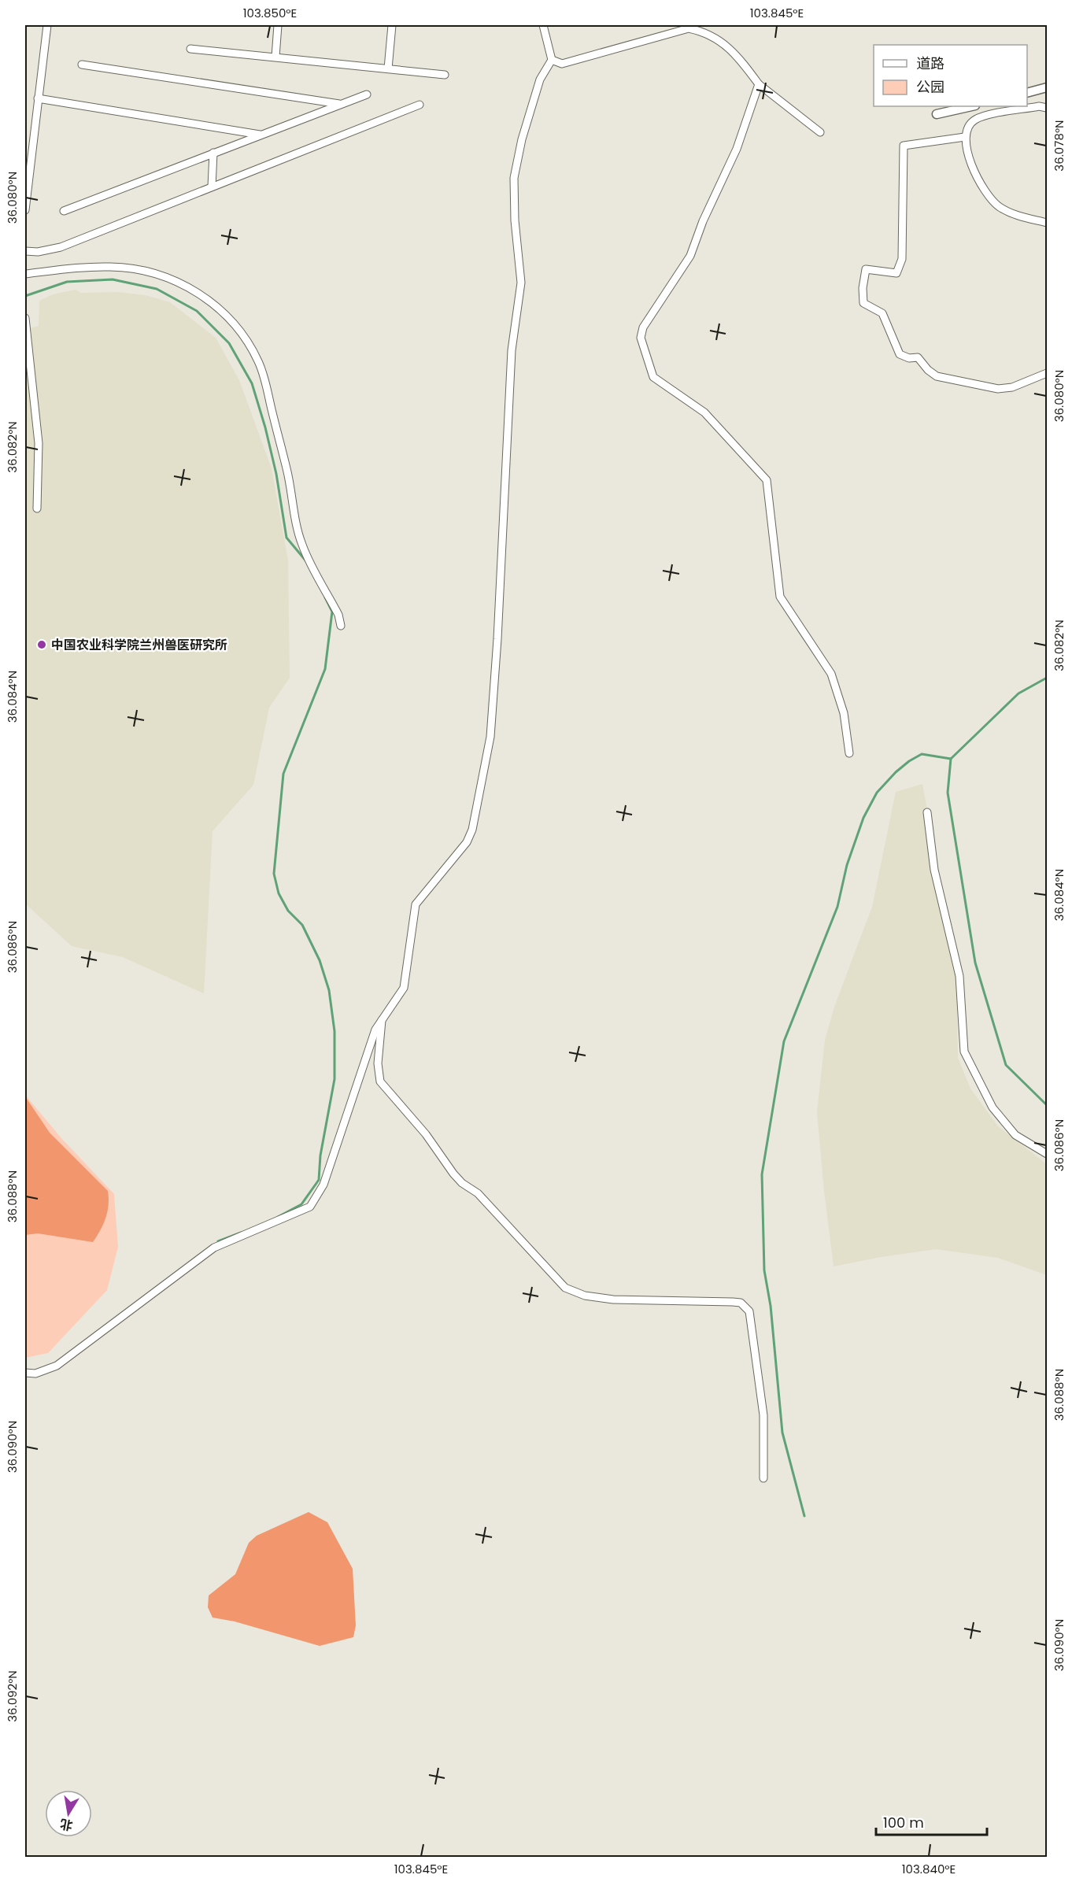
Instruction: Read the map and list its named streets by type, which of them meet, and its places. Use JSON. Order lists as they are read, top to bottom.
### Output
{
  "places": ["中国农业科学院兰州兽医研究所"],
  "legend": ["道路", "公园"],
  "scale_bar": "100 m",
  "north": "bottom",
  "coordinates": [
    "103.850°E",
    "103.845°E",
    "36.078°N",
    "36.080°N",
    "36.082°N",
    "36.084°N",
    "36.086°N",
    "36.088°N",
    "36.090°N",
    "36.092°N",
    "103.840°E"
  ]
}
